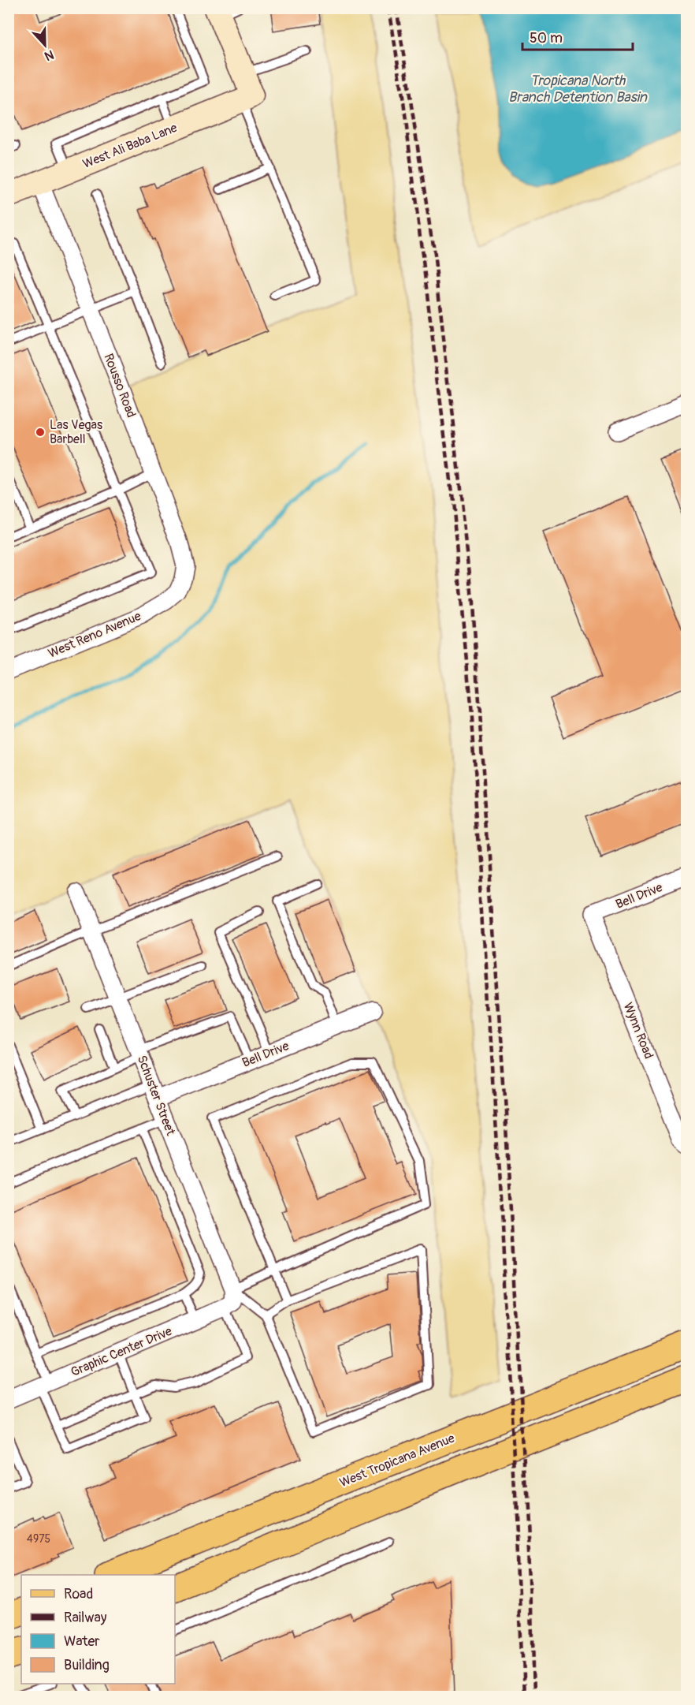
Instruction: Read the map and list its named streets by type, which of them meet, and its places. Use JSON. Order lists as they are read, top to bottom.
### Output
{
  "streets": {
    "main road": ["West Tropicana Avenue"],
    "street": [
      "West Ali Baba Lane",
      "Rousso Road",
      "West Reno Avenue",
      "Bell Drive",
      "Wynn Road",
      "Schuster Street",
      "Graphic Center Drive"
    ]
  },
  "crossings": [
    ["West Ali Baba Lane", "Rousso Road"],
    ["Rousso Road", "West Reno Avenue"],
    ["Bell Drive", "Wynn Road"],
    ["Bell Drive", "Schuster Street"],
    ["Schuster Street", "Graphic Center Drive"]
  ],
  "water": ["Tropicana North Branch Detention Basin"],
  "places": ["Las Vegas Barbell"],
  "house_numbers": ["4975"],
  "legend": [
    "Road",
    "Railway",
    "Water",
    "Building"
  ],
  "scale_bar": "50 m",
  "north": "bottom"
}
